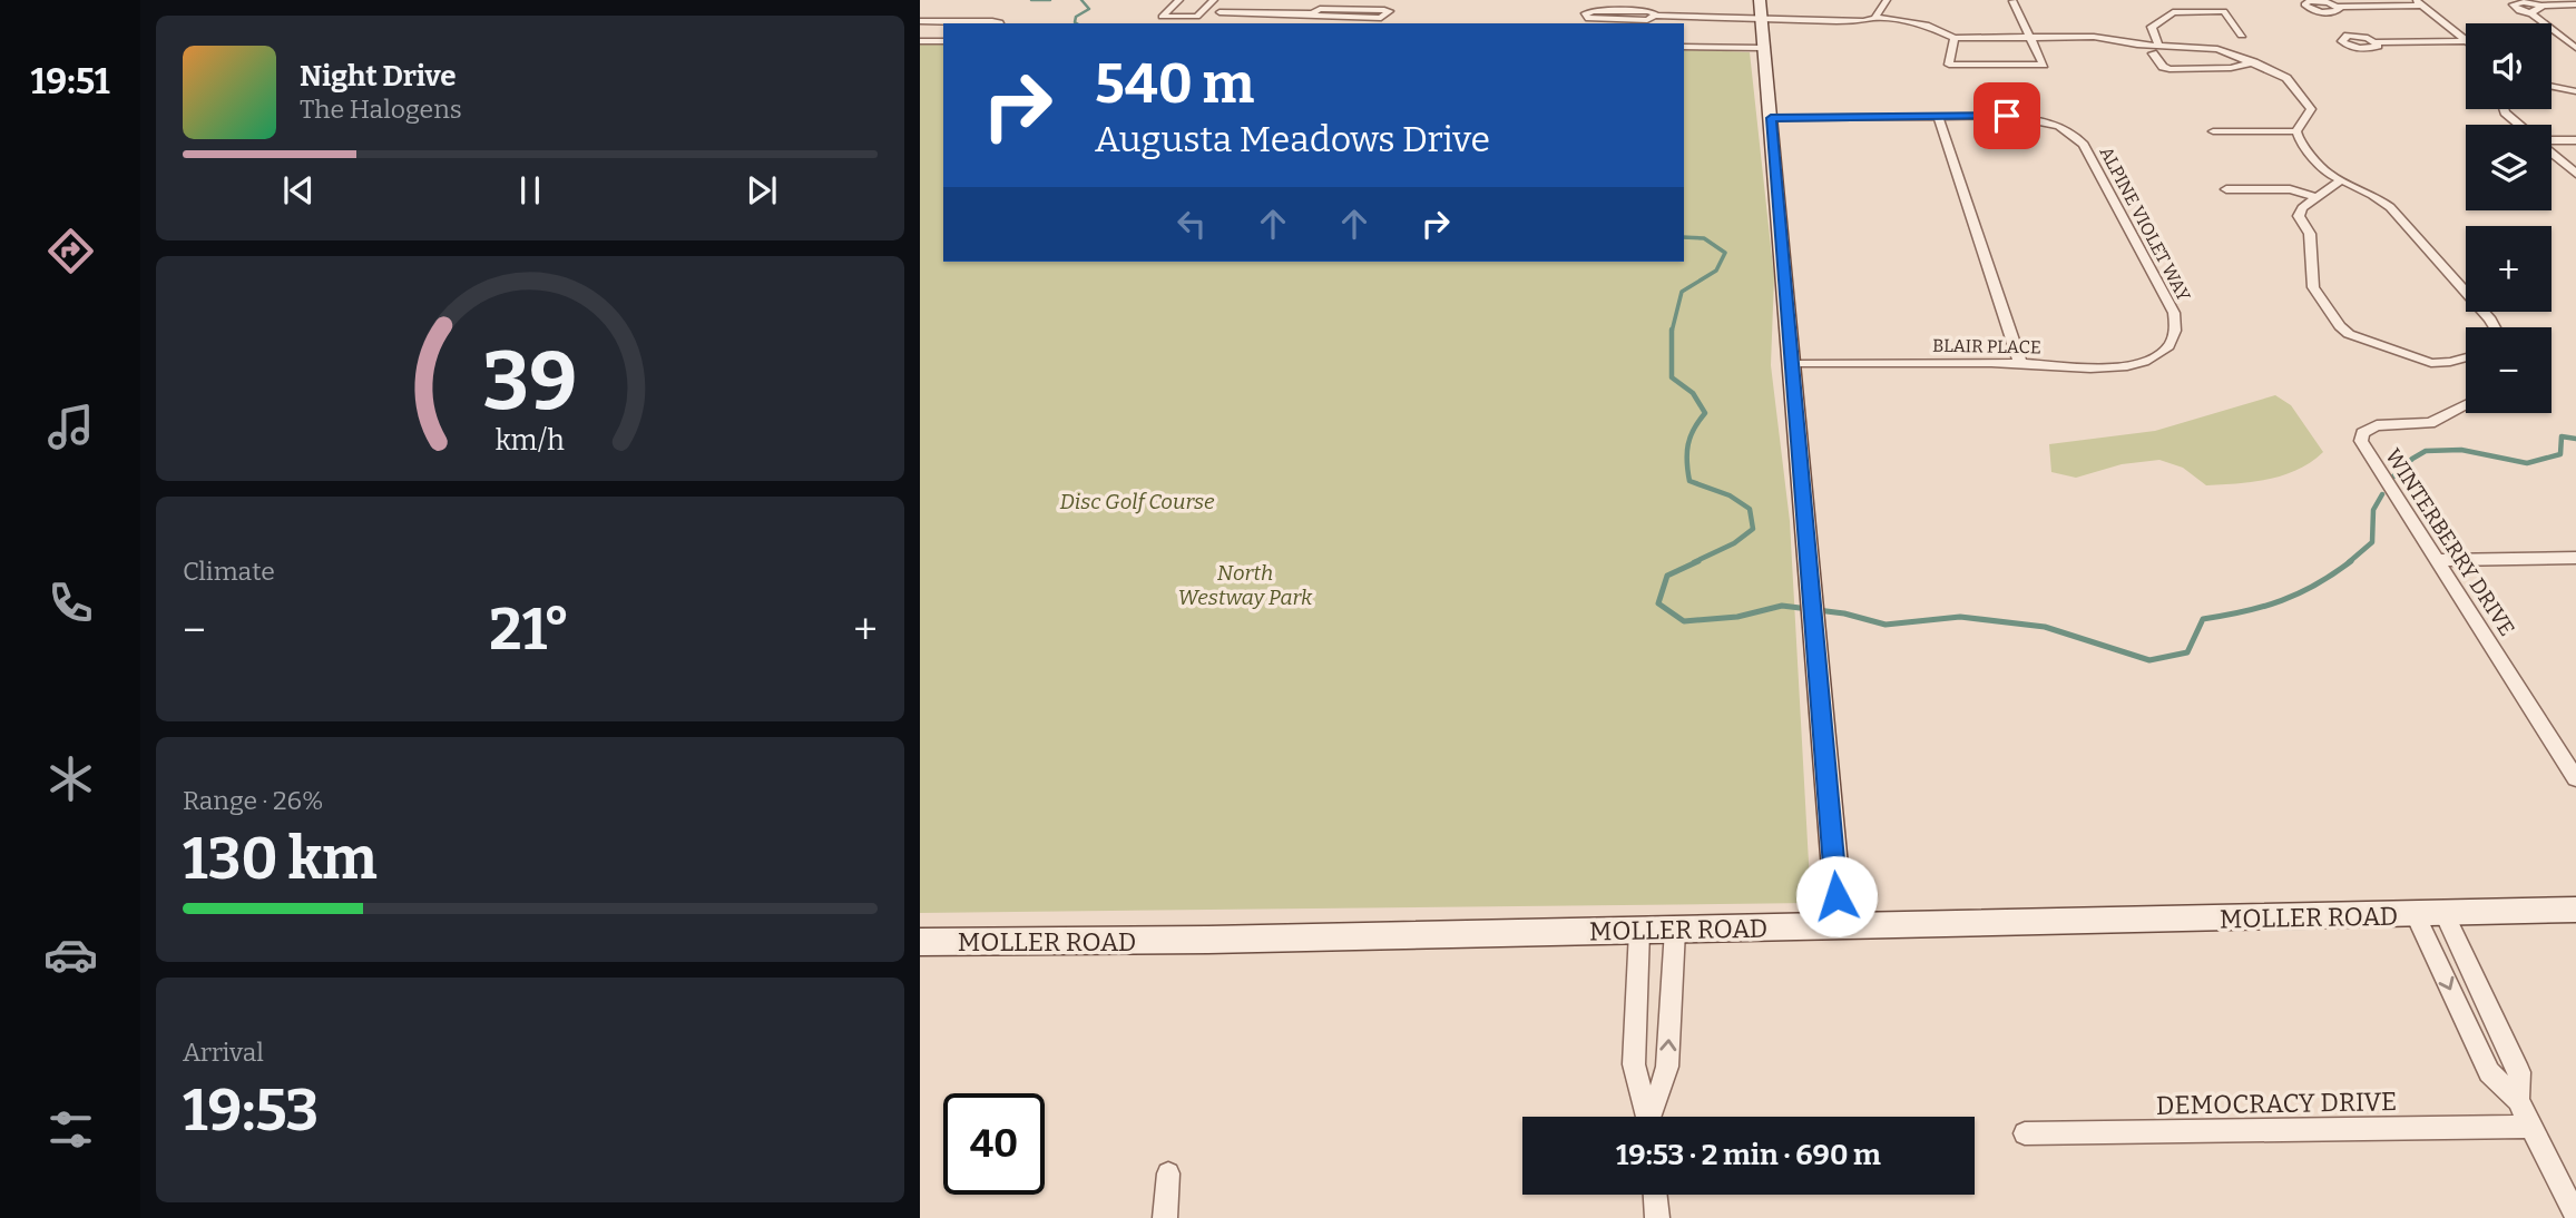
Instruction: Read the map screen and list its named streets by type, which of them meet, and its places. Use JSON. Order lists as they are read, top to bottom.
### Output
{
  "streets": {
    "street": [
      "ALPINE VIOLET WAY",
      "BLAIR PLACE",
      "WINTERBERRY DRIVE",
      "MOLLER ROAD",
      "DEMOCRACY DRIVE"
    ]
  },
  "crossings": [
    ["ALPINE VIOLET WAY", "BLAIR PLACE"]
  ],
  "parks": ["Disc Golf Course", "North Westway Park"],
  "page": {
    "tabs": "19:51",
    "map_buttons": ["+", "−"],
    "turn": ["540 m", "Augusta Meadows Drive"],
    "song": ["Night Drive", "The Halogens"],
    "tile": [
      "Climate",
      ["Range · 26%", "130 km"],
      ["Arrival", "19:53"]
    ],
    "heat": ["−", "21°", "+"],
    "limit": "40",
    "trip": "19:53 · 2 min · 690 m",
    "gauge": ["39", "km/h"]
  }
}
